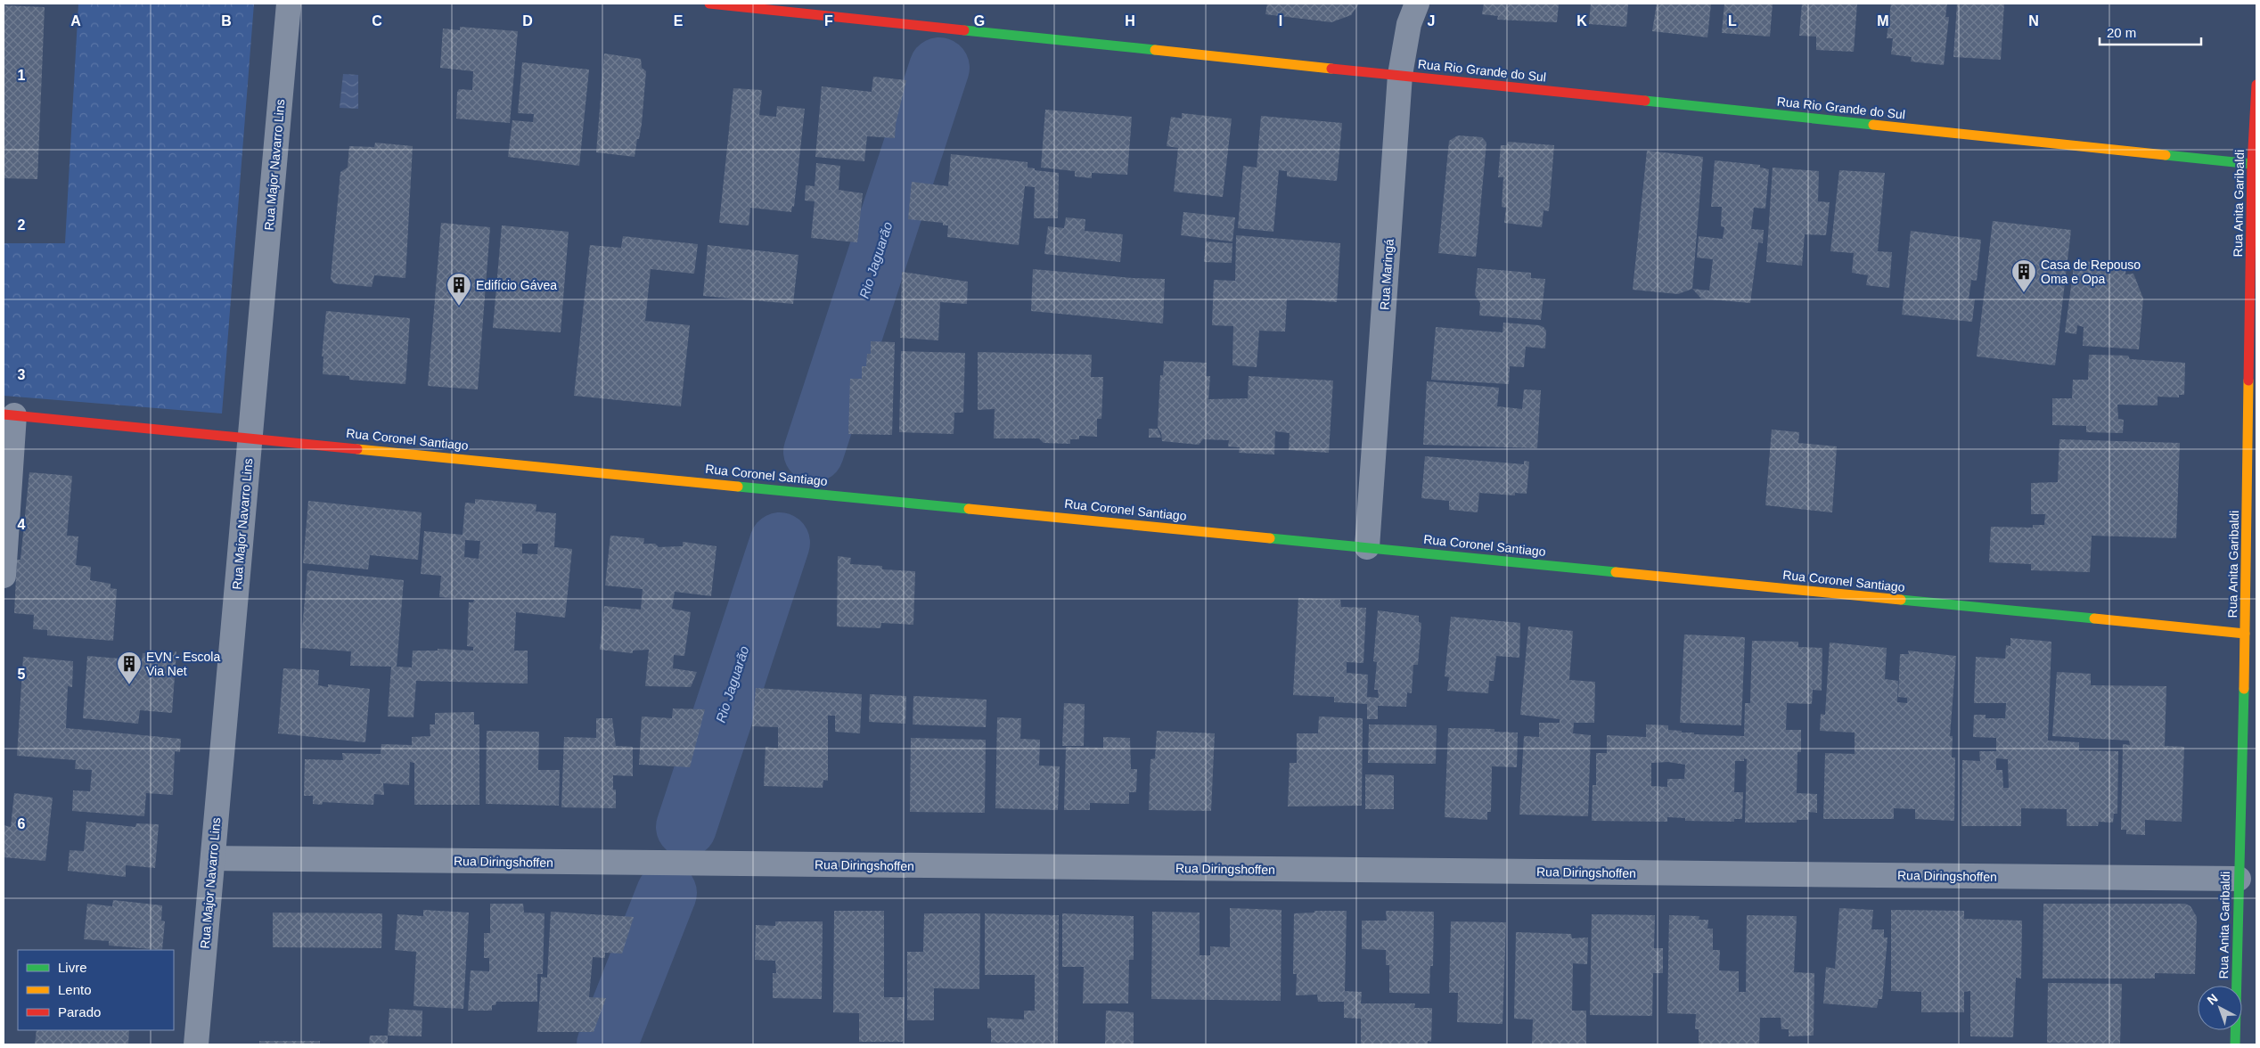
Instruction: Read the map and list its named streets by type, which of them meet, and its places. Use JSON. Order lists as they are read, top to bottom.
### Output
{
  "streets": {
    "main road": ["Rua Rio Grande do Sul", "Rua Anita Garibaldi", "Rua Coronel Santiago"],
    "street": ["Rua Major Navarro Lins", "Rua Maringá", "Rua Diringshoffen"]
  },
  "crossings": [
    ["Rua Rio Grande do Sul", "Rua Anita Garibaldi"],
    ["Rua Rio Grande do Sul", "Rua Maringá"],
    ["Rua Major Navarro Lins", "Rua Coronel Santiago"],
    ["Rua Major Navarro Lins", "Rua Diringshoffen"],
    ["Rua Anita Garibaldi", "Rua Coronel Santiago"],
    ["Rua Anita Garibaldi", "Rua Diringshoffen"],
    ["Rua Maringá", "Rua Coronel Santiago"]
  ],
  "water": ["Rio Jaguarão"],
  "places": {
    "building": ["Casa de Repouso Oma e Opa", "Edifício Gávea", "EVN - Escola Via Net"]
  },
  "legend": ["Livre", "Lento", "Parado"],
  "scale_bar": "20 m",
  "north": "top left",
  "grid": {
    "columns": [
      "A",
      "B",
      "C",
      "D",
      "E",
      "F",
      "G",
      "H",
      "I",
      "J",
      "K",
      "L",
      "M",
      "N"
    ],
    "rows": [
      "1",
      "2",
      "3",
      "4",
      "5",
      "6"
    ]
  }
}
